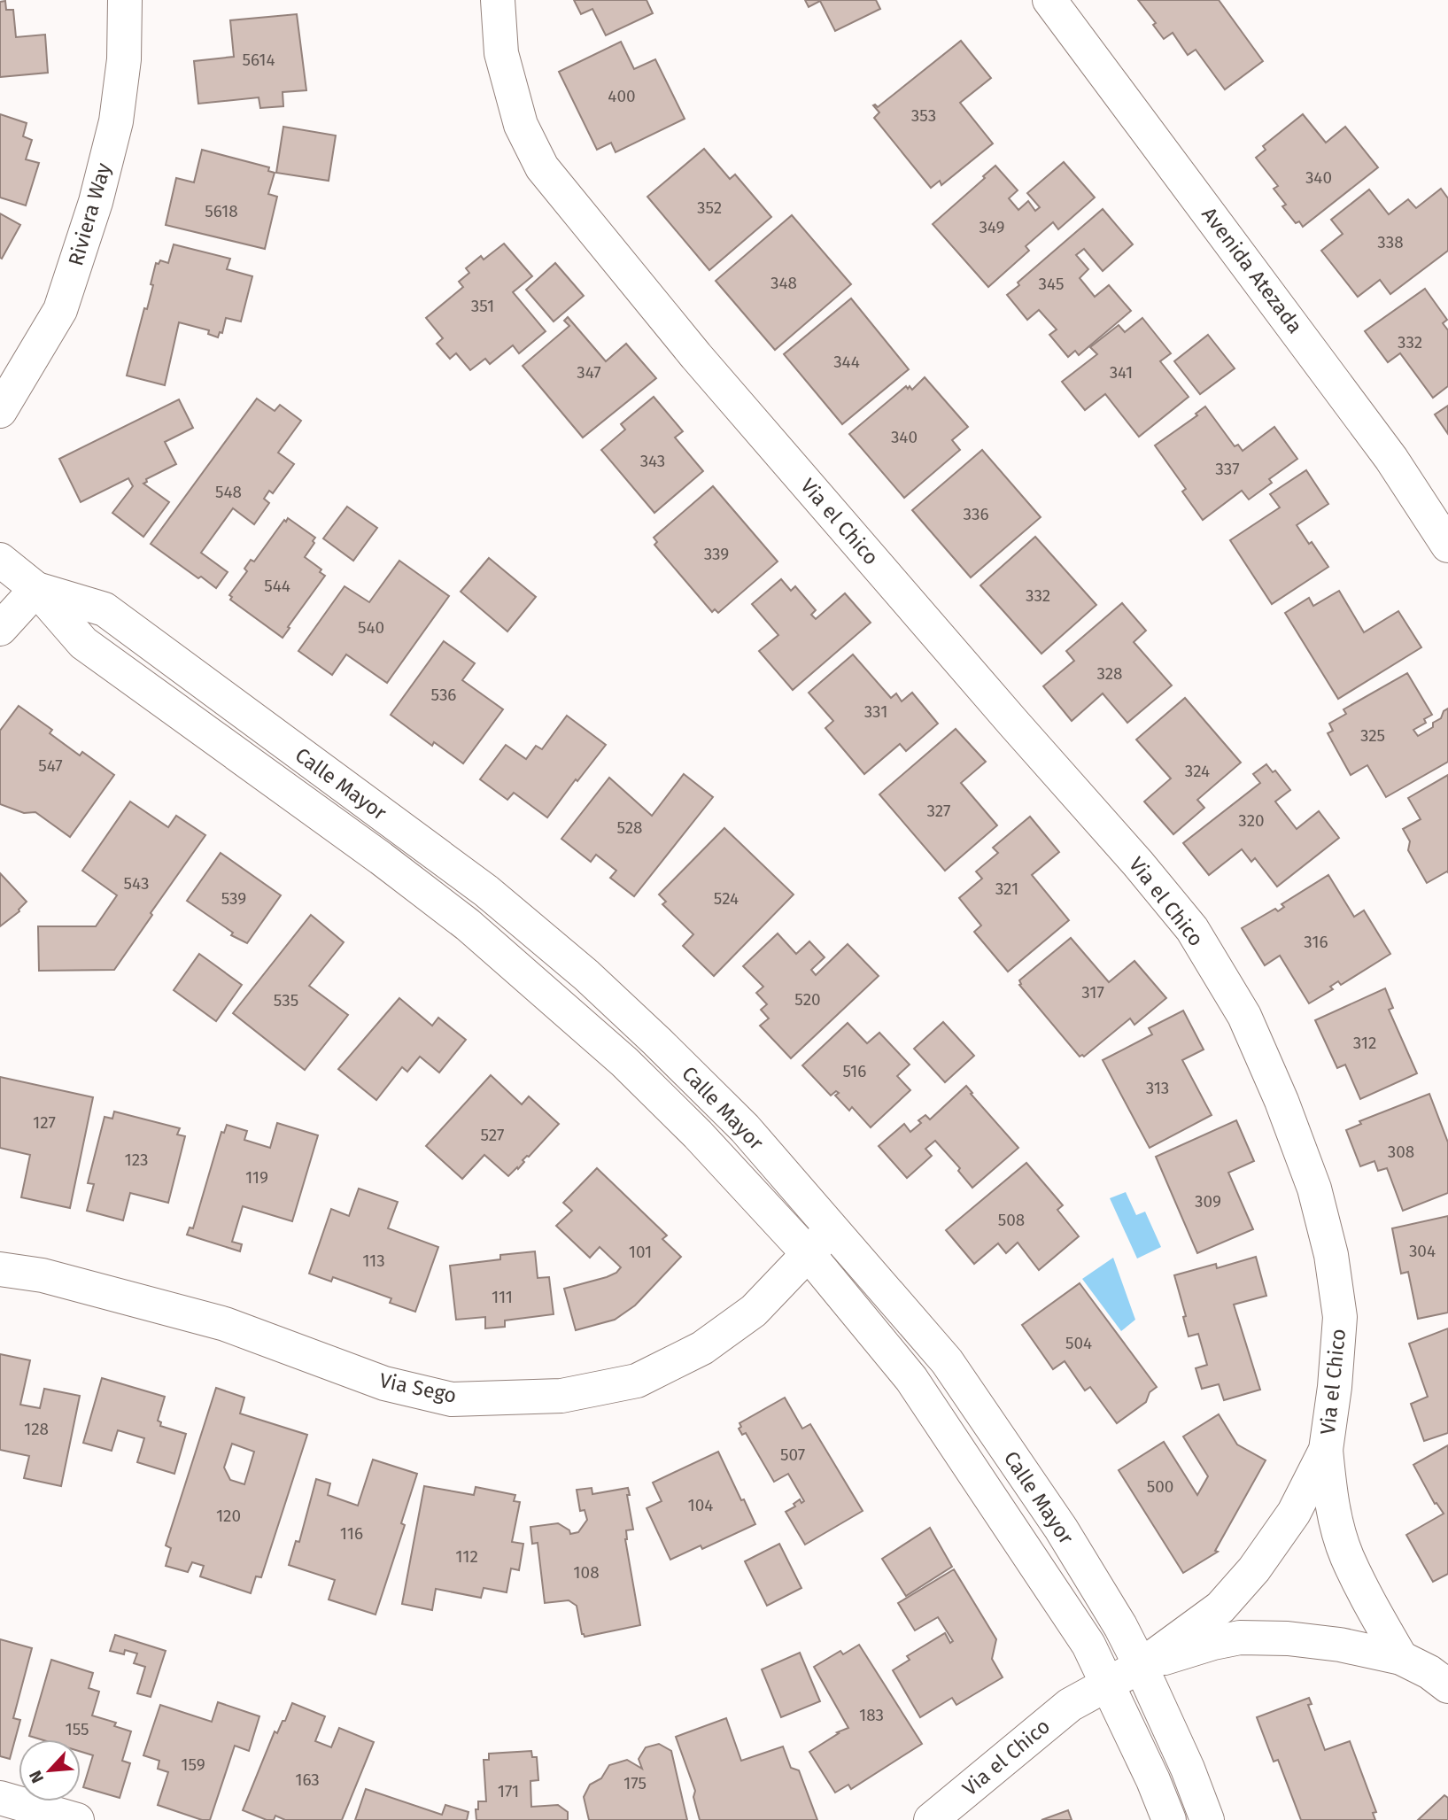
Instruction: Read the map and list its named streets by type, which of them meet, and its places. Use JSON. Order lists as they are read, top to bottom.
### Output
{
  "streets": {
    "street": [
      "Riviera Way",
      "Avenida Atezada",
      "Via el Chico",
      "Calle Mayor",
      "Via Sego"
    ]
  },
  "crossings": [
    ["Via el Chico", "Calle Mayor"],
    ["Calle Mayor", "Via Sego"]
  ],
  "house_numbers": [
    "5614",
    "400",
    "353",
    "340",
    "352",
    "5618",
    "349",
    "338",
    "348",
    "345",
    "351",
    "332",
    "344",
    "347",
    "341",
    "340",
    "343",
    "337",
    "548",
    "336",
    "339",
    "544",
    "332",
    "540",
    "328",
    "536",
    "331",
    "325",
    "547",
    "324",
    "327",
    "320",
    "528",
    "543",
    "321",
    "539",
    "524",
    "316",
    "317",
    "520",
    "535",
    "312",
    "516",
    "313",
    "127",
    "527",
    "308",
    "123",
    "119",
    "309",
    "508",
    "304",
    "101",
    "113",
    "111",
    "504",
    "128",
    "507",
    "500",
    "104",
    "120",
    "116",
    "112",
    "108",
    "183",
    "155",
    "159",
    "163",
    "175",
    "171"
  ],
  "north": "bottom left"
}
